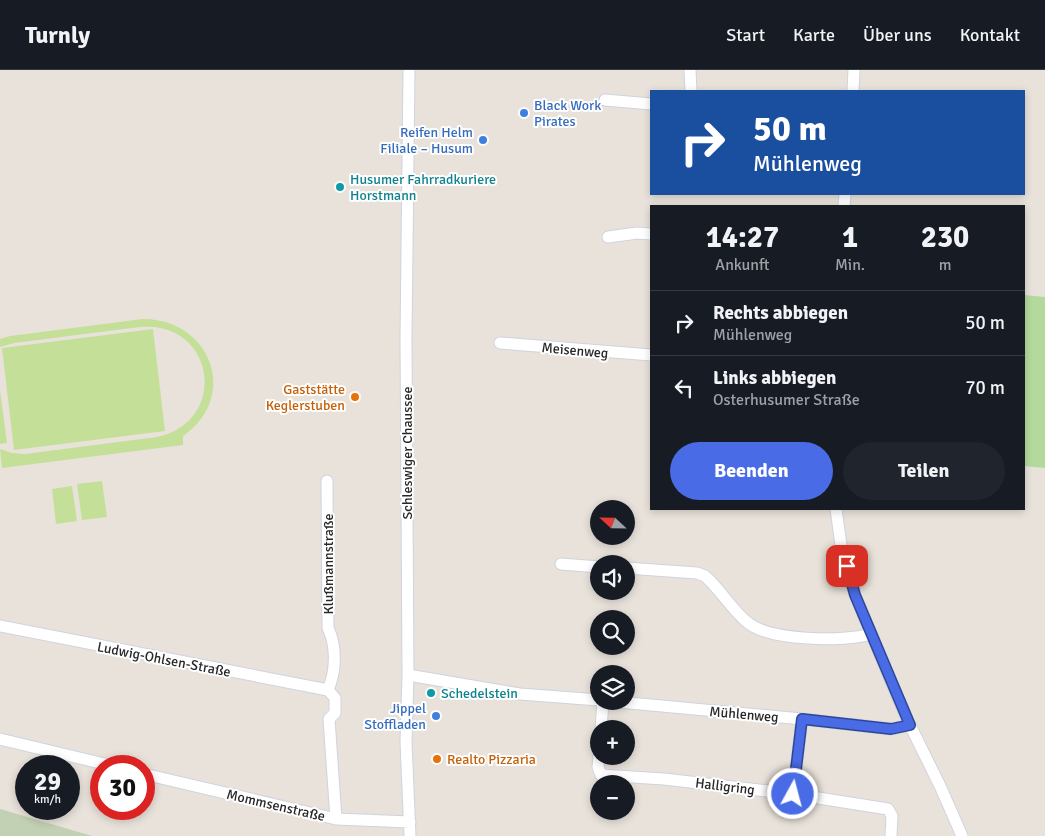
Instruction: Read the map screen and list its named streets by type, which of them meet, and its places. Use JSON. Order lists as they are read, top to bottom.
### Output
{
  "streets": {
    "street": [
      "Meisenweg",
      "Schleswiger Chaussee",
      "Klußmannstraße",
      "Ludwig-Ohlsen-Straße",
      "Mühlenweg",
      "Halligring",
      "Mommsenstraße"
    ]
  },
  "crossings": [
    ["Schleswiger Chaussee", "Mommsenstraße"],
    ["Klußmannstraße", "Ludwig-Ohlsen-Straße"]
  ],
  "places": [
    "Black Work Pirates",
    "Reifen Helm Filiale – Husum",
    "Husumer Fahrradkuriere Horstmann",
    "Gaststätte Keglerstuben",
    "Schedelstein",
    "Jippel Stoffladen",
    "Realto Pizzaria"
  ],
  "north": "left",
  "page": {
    "header": "Turnly",
    "nav": [
      "Start",
      "Karte",
      "Über uns",
      "Kontakt"
    ],
    "turn": ["50 m", "Mühlenweg"],
    "eta": [
      "14:27",
      "Ankunft",
      "1",
      "Min.",
      "230",
      "m"
    ],
    "list": [
      {
        "name": "Rechts abbiegen",
        "note": "Mühlenweg",
        "value": "50 m"
      },
      {
        "name": "Links abbiegen",
        "note": "Osterhusumer Straße",
        "value": "70 m"
      }
    ],
    "buttons": ["Beenden", "Teilen"],
    "map_buttons": ["+", "−"],
    "speed": "29 km/h",
    "limit": "30"
  }
}
